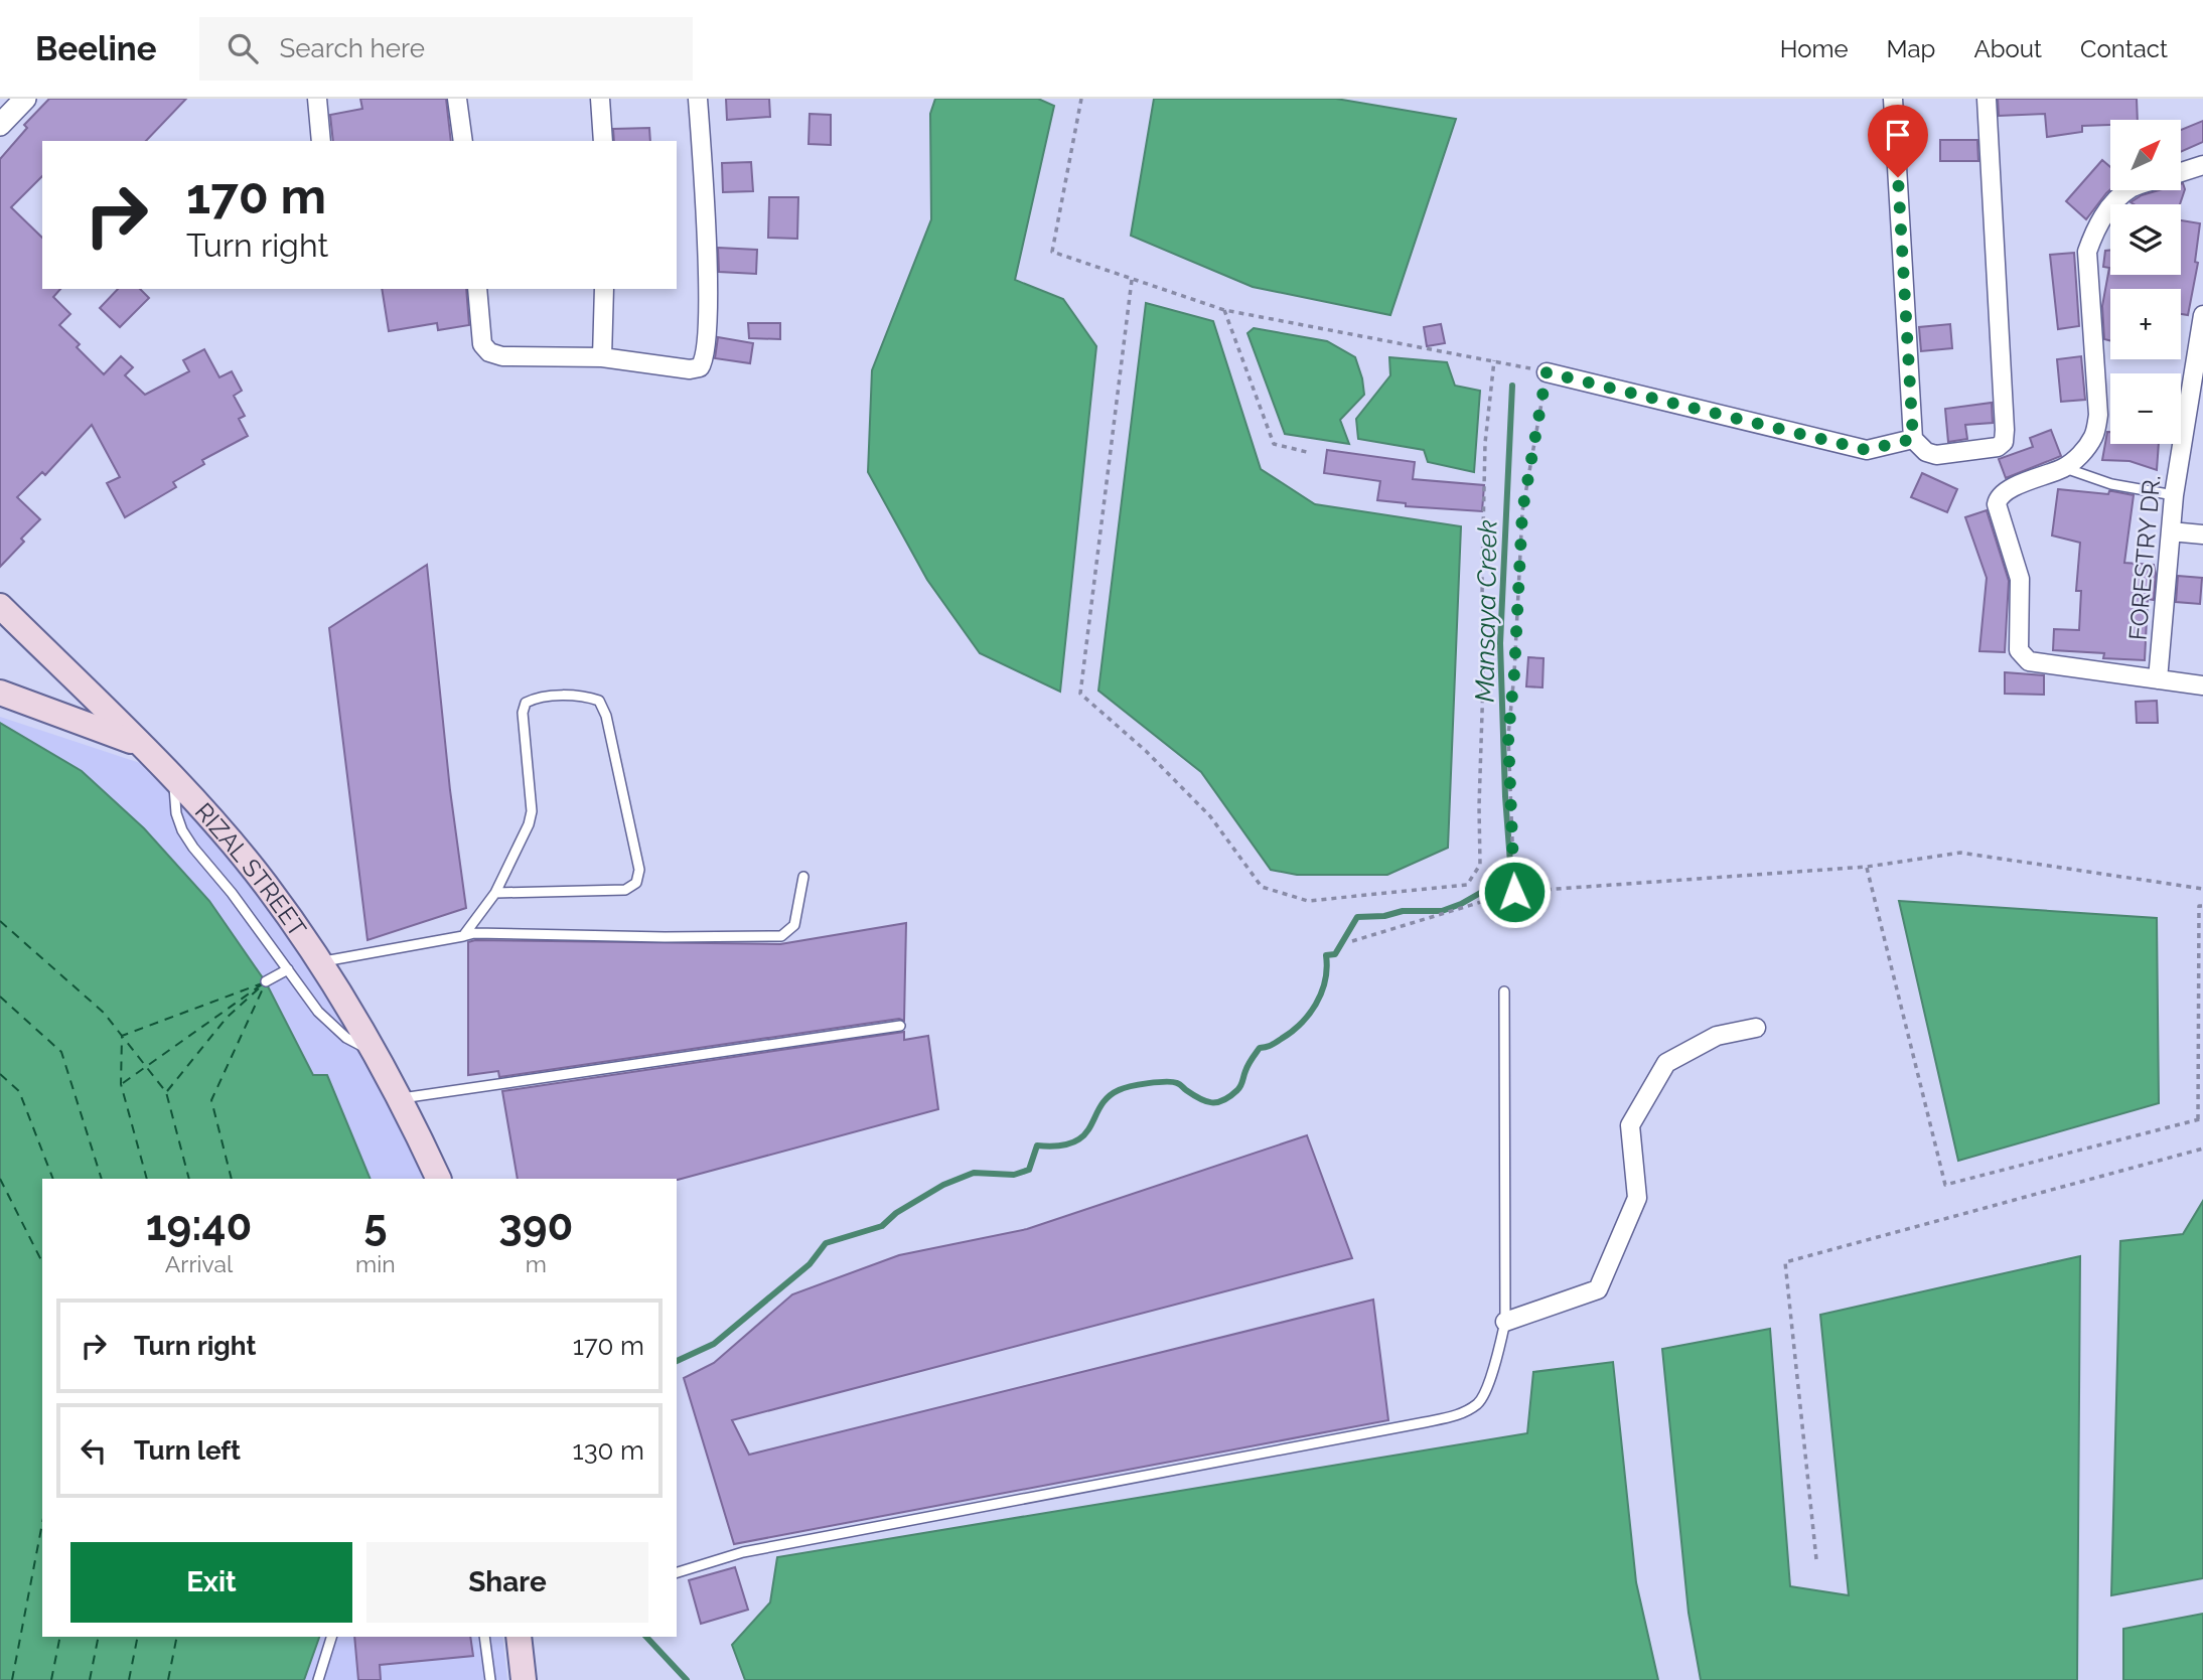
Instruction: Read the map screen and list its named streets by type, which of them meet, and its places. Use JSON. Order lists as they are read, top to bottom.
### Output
{
  "streets": {
    "main road": ["RIZAL STREET"],
    "street": ["FORESTRY DR."]
  },
  "water": ["Mansaya Creek"],
  "north": "top right",
  "page": {
    "header": "Beeline",
    "search": "Search here",
    "nav": [
      "Home",
      "Map",
      "About",
      "Contact"
    ],
    "map_buttons": ["+", "−"],
    "turn": ["170 m", "Turn right"],
    "eta": [
      "19:40",
      "Arrival",
      "5",
      "min",
      "390",
      "m"
    ],
    "list": [
      {
        "name": "Turn right",
        "value": "170 m"
      },
      {
        "name": "Turn left",
        "value": "130 m"
      }
    ],
    "buttons": ["Exit", "Share"]
  }
}
